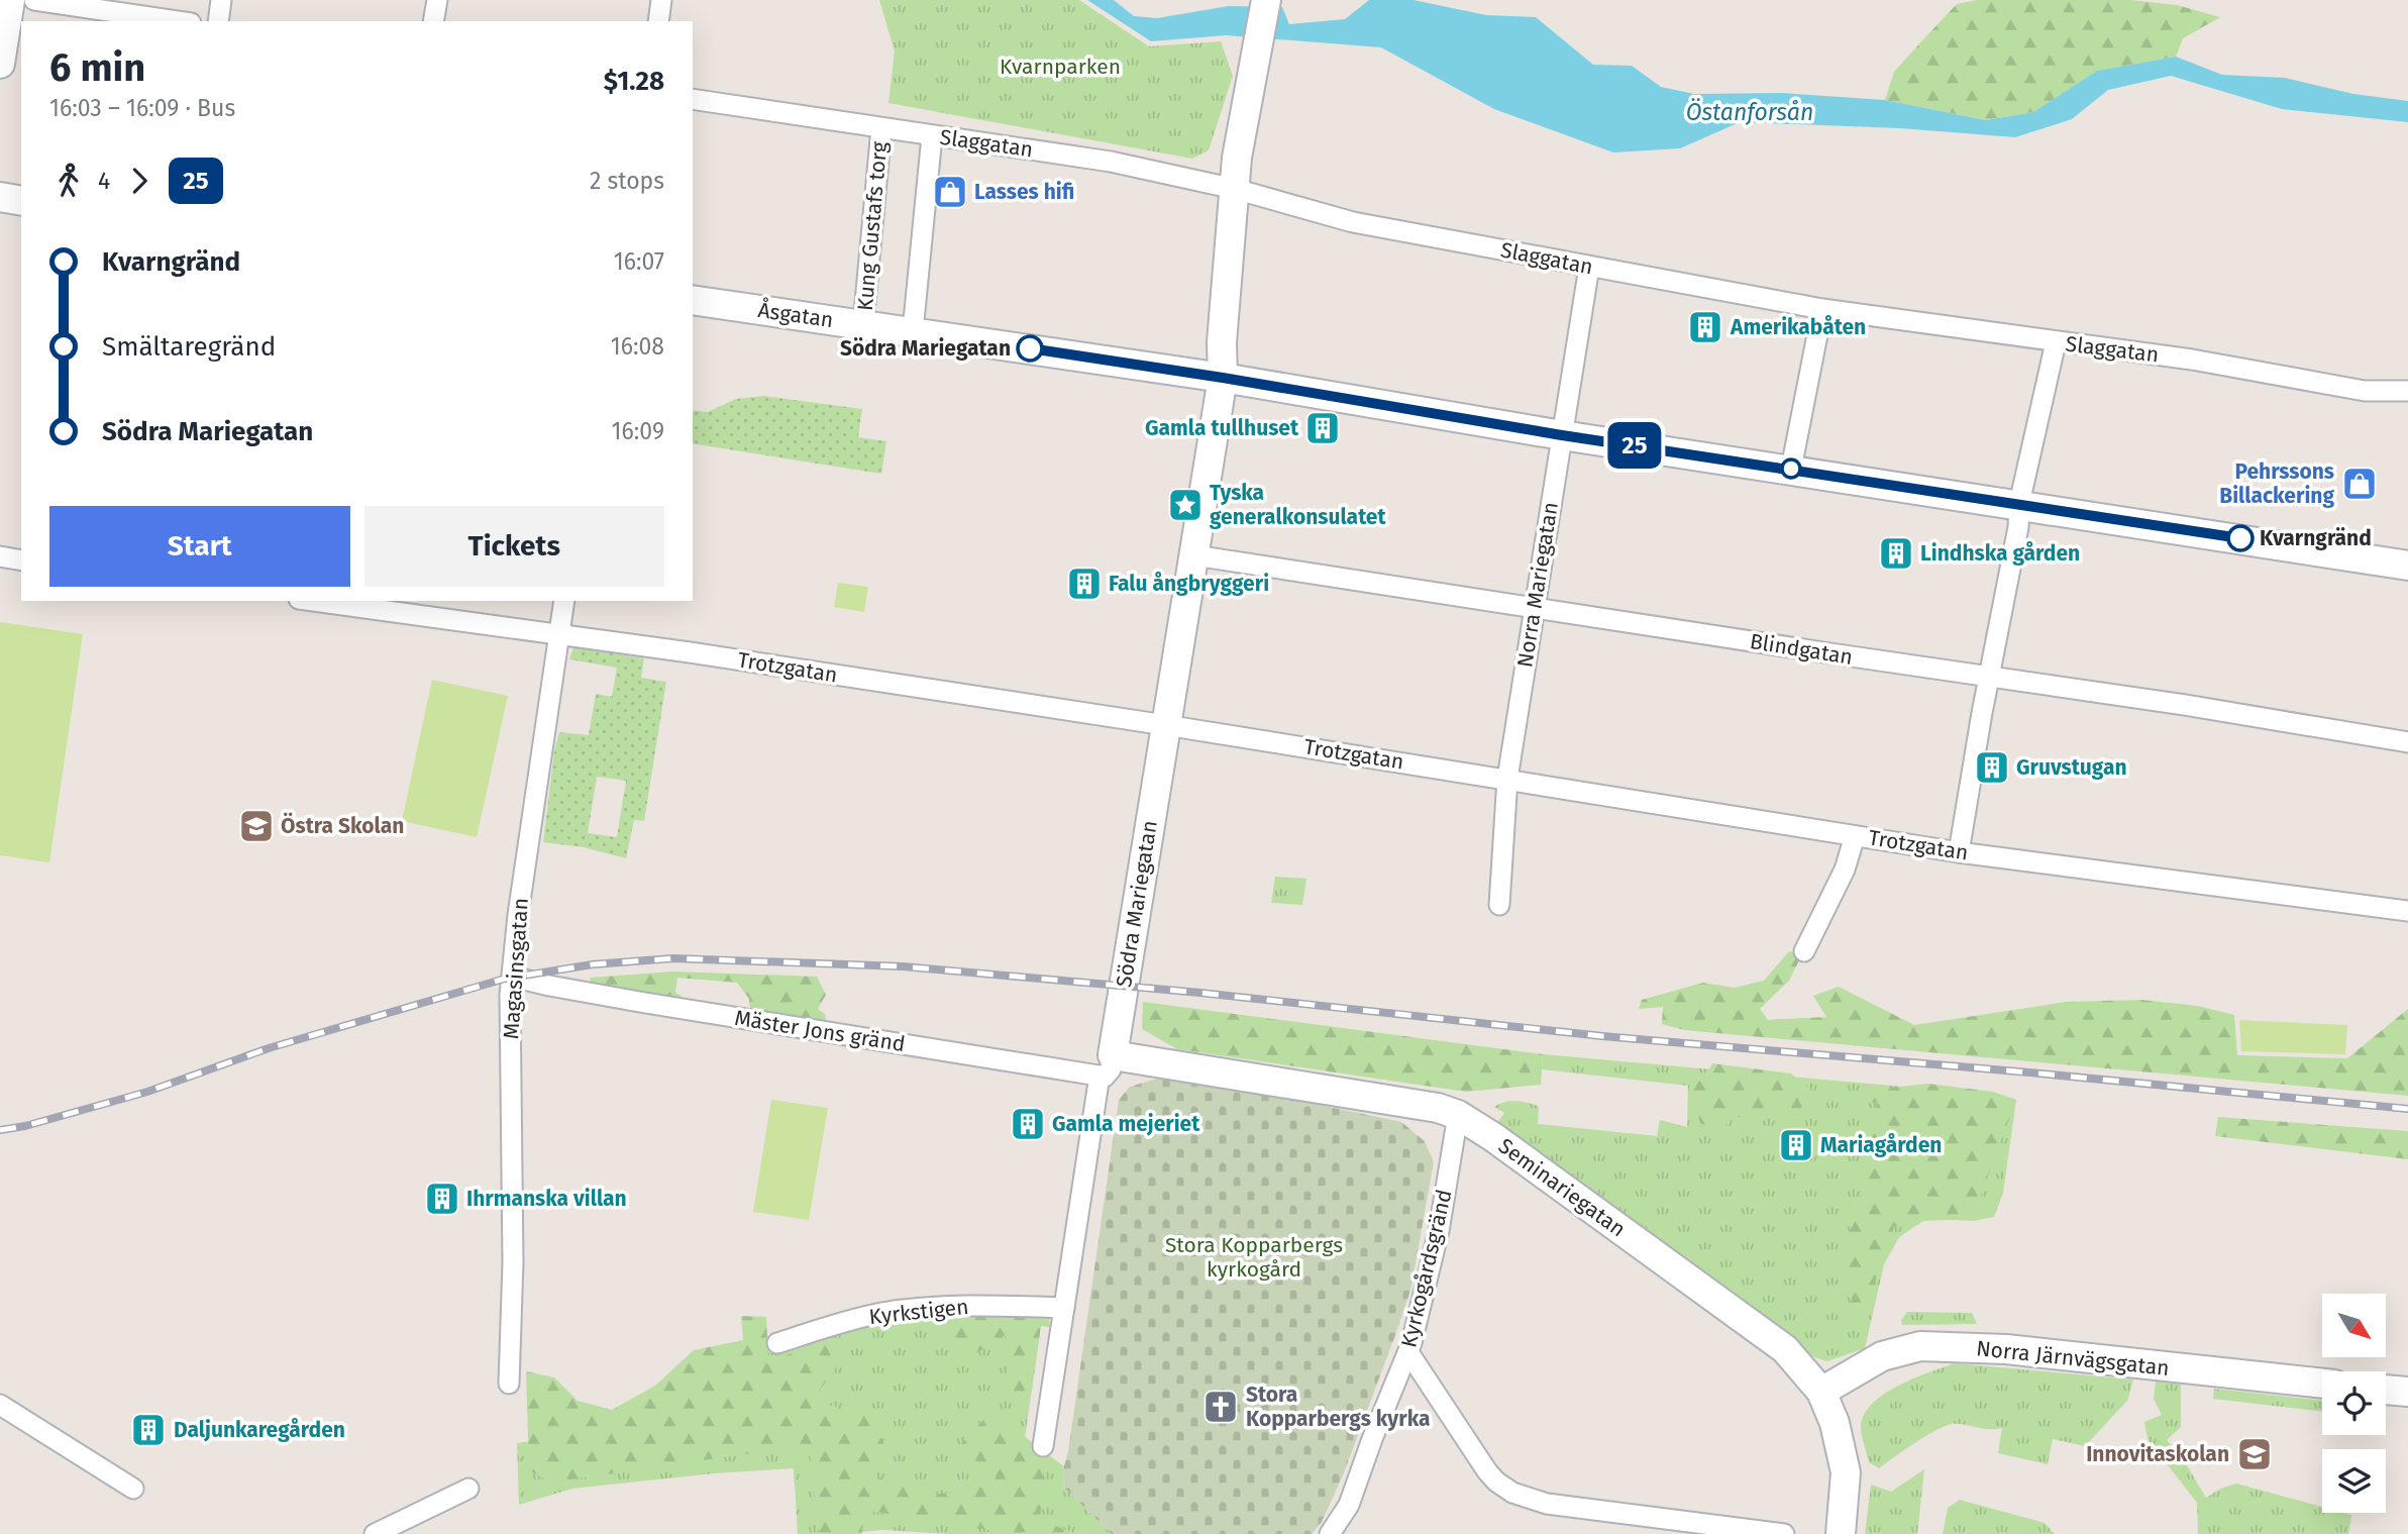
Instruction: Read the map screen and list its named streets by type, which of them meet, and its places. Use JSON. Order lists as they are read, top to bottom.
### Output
{
  "streets": {
    "street": [
      "Slaggatan",
      "Kung Gustafs torg",
      "Åsgatan",
      "Norra Mariegatan",
      "Blindgatan",
      "Trotzgatan",
      "Södra Mariegatan",
      "Magasinsgatan",
      "Mäster Jons gränd",
      "Seminariegatan",
      "Kyrkogårdsgränd",
      "Kyrkstigen",
      "Norra Järnvägsgatan"
    ]
  },
  "crossings": [
    ["Slaggatan", "Kung Gustafs torg"],
    ["Slaggatan", "Norra Mariegatan"],
    ["Slaggatan", "Södra Mariegatan"],
    ["Kung Gustafs torg", "Åsgatan"],
    ["Åsgatan", "Norra Mariegatan"],
    ["Åsgatan", "Södra Mariegatan"],
    ["Norra Mariegatan", "Blindgatan"],
    ["Norra Mariegatan", "Trotzgatan"],
    ["Blindgatan", "Södra Mariegatan"],
    ["Trotzgatan", "Södra Mariegatan"],
    ["Trotzgatan", "Magasinsgatan"],
    ["Södra Mariegatan", "Mäster Jons gränd"],
    ["Södra Mariegatan", "Seminariegatan"],
    ["Södra Mariegatan", "Kyrkstigen"],
    ["Magasinsgatan", "Mäster Jons gränd"],
    ["Mäster Jons gränd", "Seminariegatan"],
    ["Seminariegatan", "Kyrkogårdsgränd"],
    ["Seminariegatan", "Norra Järnvägsgatan"]
  ],
  "water": ["Östanforsån"],
  "parks": ["Kvarnparken", "Stora Kopparbergs kyrkogård"],
  "places": {
    "shop": ["Lasses hifi", "Pehrssons Billackering"],
    "building": [
      "Amerikabåten",
      "Gamla tullhuset",
      "Lindhska gården",
      "Falu ångbryggeri",
      "Gruvstugan",
      "Gamla mejeriet",
      "Mariagården",
      "Ihrmanska villan",
      "Daljunkaregården"
    ],
    "other": ["Södra Mariegatan", "Kvarngränd"],
    "place": ["Tyska generalkonsulatet"],
    "school or university": ["Östra Skolan", "Innovitaskolan"],
    "church": ["Stora Kopparbergs kyrka"]
  },
  "lines": ["bus line 25"],
  "north": "bottom right",
  "page": {
    "on_map": "25",
    "heading": ["6 min", "16:03 – 16:09 · Bus", "$1.28"],
    "legs": ["4", "25", "2 stops"],
    "list": [
      {
        "name": "Kvarngränd",
        "value": "16:07"
      },
      {
        "name": "Smältaregränd",
        "value": "16:08"
      },
      {
        "name": "Södra Mariegatan",
        "value": "16:09"
      }
    ],
    "buttons": ["Start", "Tickets"]
  }
}
